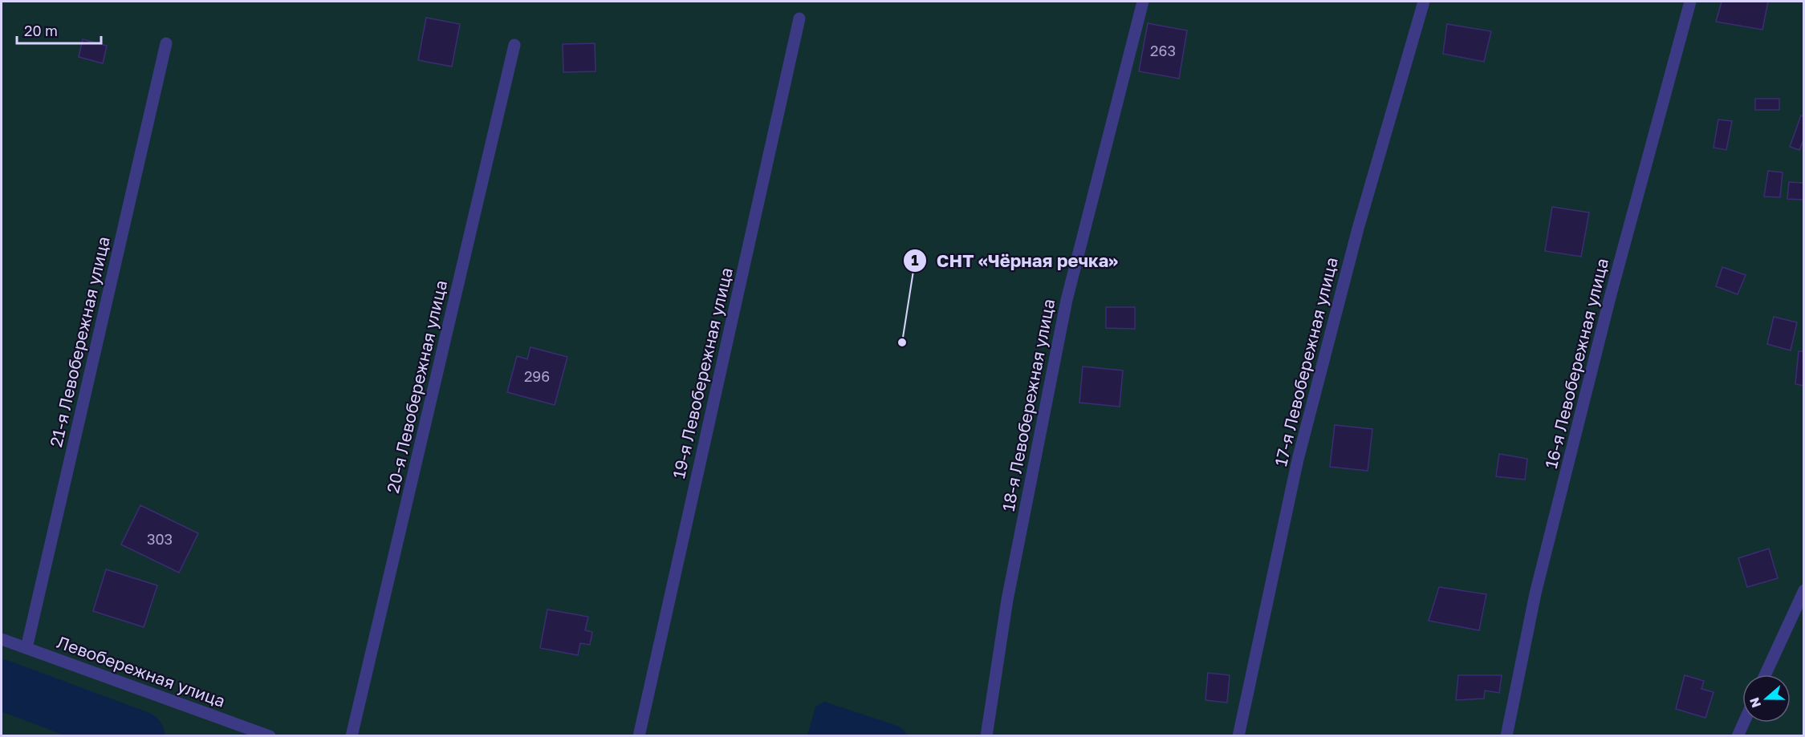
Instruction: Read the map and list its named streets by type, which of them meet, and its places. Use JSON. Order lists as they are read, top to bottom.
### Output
{
  "streets": {
    "street": [
      "21-я Левобережная улица",
      "17-я Левобережная улица",
      "16-я Левобережная улица",
      "19-я Левобережная улица",
      "20-я Левобережная улица",
      "18-я Левобережная улица",
      "Левобережная улица"
    ]
  },
  "crossings": [
    ["21-я Левобережная улица", "Левобережная улица"]
  ],
  "places": ["СНТ «Чёрная речка»"],
  "house_numbers": ["263", "296", "303"],
  "scale_bar": "20 m",
  "north": "left"
}
